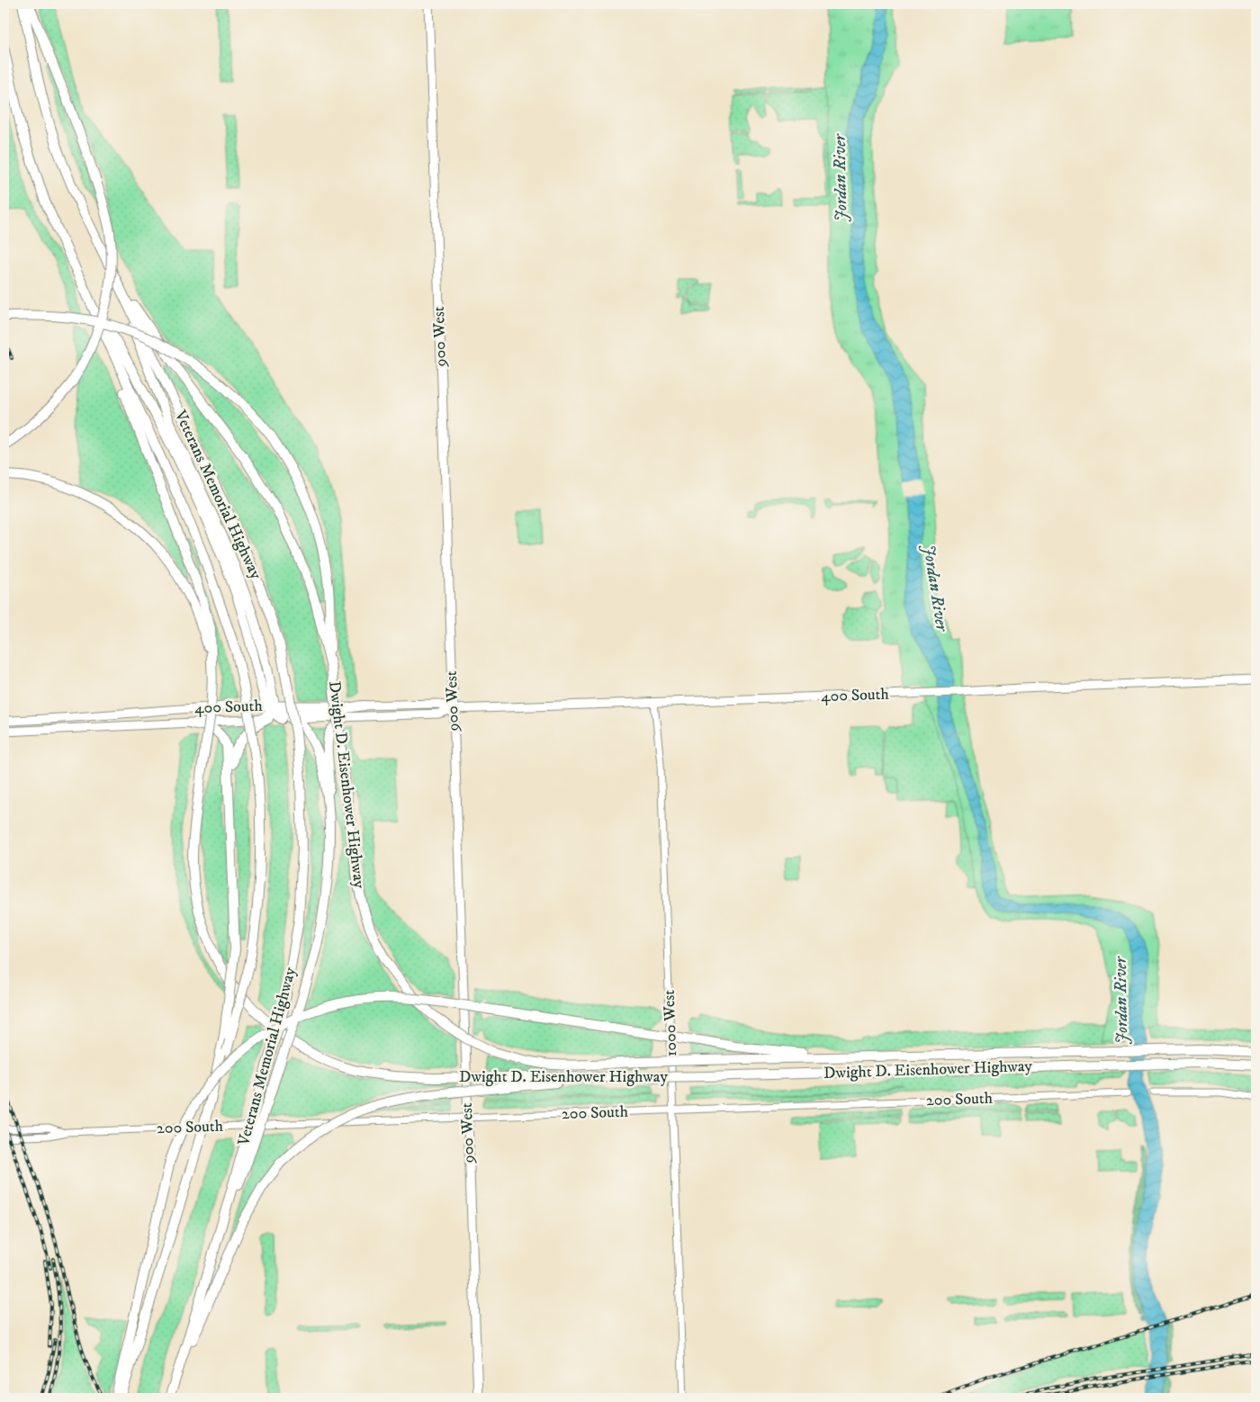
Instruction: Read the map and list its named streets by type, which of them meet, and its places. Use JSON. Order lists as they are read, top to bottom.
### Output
{
  "streets": {
    "highway": ["Veterans Memorial Highway", "Dwight D. Eisenhower Highway"],
    "main road": ["900 West", "400 South"],
    "street": ["1000 West", "200 South"]
  },
  "crossings": [
    ["900 West", "400 South"],
    ["900 West", "200 South"],
    ["400 South", "1000 West"],
    ["1000 West", "200 South"]
  ],
  "water": ["Jordan River"]
}
